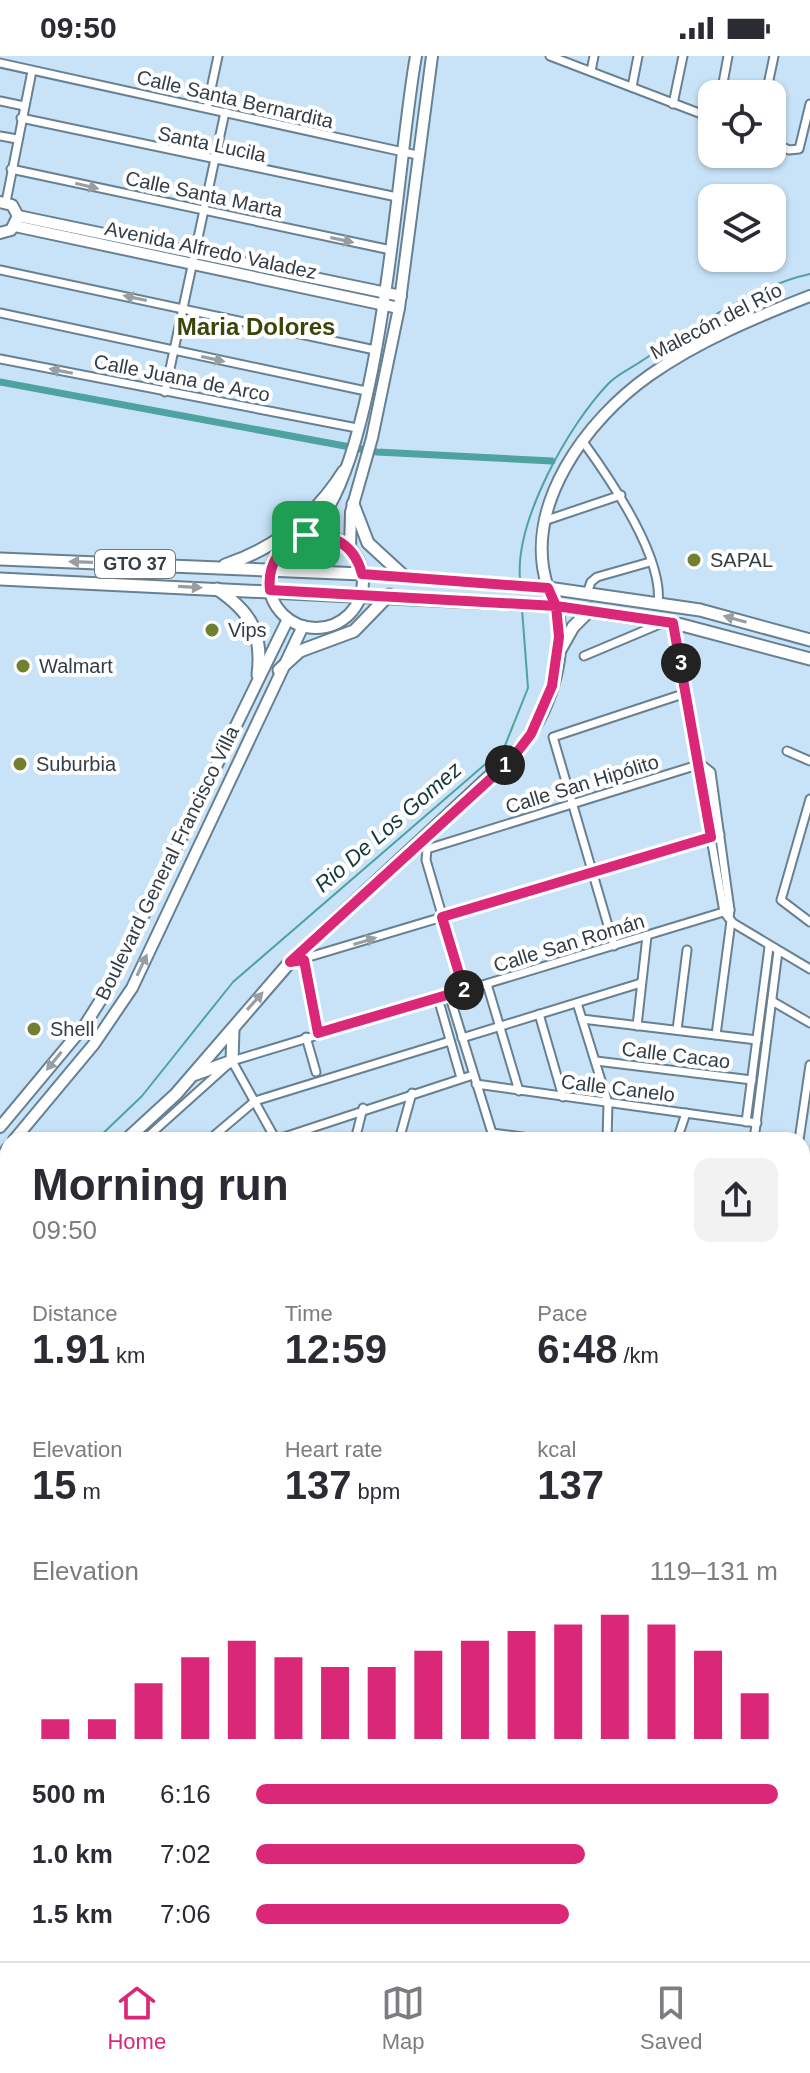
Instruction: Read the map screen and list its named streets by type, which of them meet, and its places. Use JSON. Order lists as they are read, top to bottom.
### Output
{
  "streets": {
    "main road": [
      "Avenida Alfredo Valadez",
      "Malecón del Río",
      "GTO 37",
      "Boulevard General Francisco Villa"
    ],
    "street": [
      "Calle Santa Bernardita",
      "Santa Lucila",
      "Calle Santa Marta",
      "Calle Juana de Arco",
      "Calle San Hipólito",
      "Calle San Román",
      "Calle Cacao",
      "Calle Canelo"
    ]
  },
  "crossings": [
    ["Malecón del Río", "GTO 37"]
  ],
  "one_way": ["Calle Santa Marta"],
  "districts": ["Maria Dolores"],
  "water": ["Rio De Los Gomez"],
  "places": [
    "SAPAL",
    "Vips",
    "Walmart",
    "Suburbia",
    "Shell"
  ],
  "page": {
    "status": "09:50",
    "pins": ["3", "1", "2"],
    "heading": ["Morning run", "09:50"],
    "stats": [
      ["Distance", "1.91 km"],
      ["Time", "12:59"],
      ["Pace", "6:48 /km"],
      ["Elevation", "15 m"],
      ["Heart rate", "137 bpm"],
      ["kcal", "137"]
    ],
    "chart": ["Elevation", "119–131 m"],
    "list": [
      {
        "name": "500 m",
        "note": "6:16"
      },
      {
        "name": "1.0 km",
        "note": "7:02"
      },
      {
        "name": "1.5 km",
        "note": "7:06"
      }
    ],
    "tabs": ["Home", "Map", "Saved"]
  }
}
